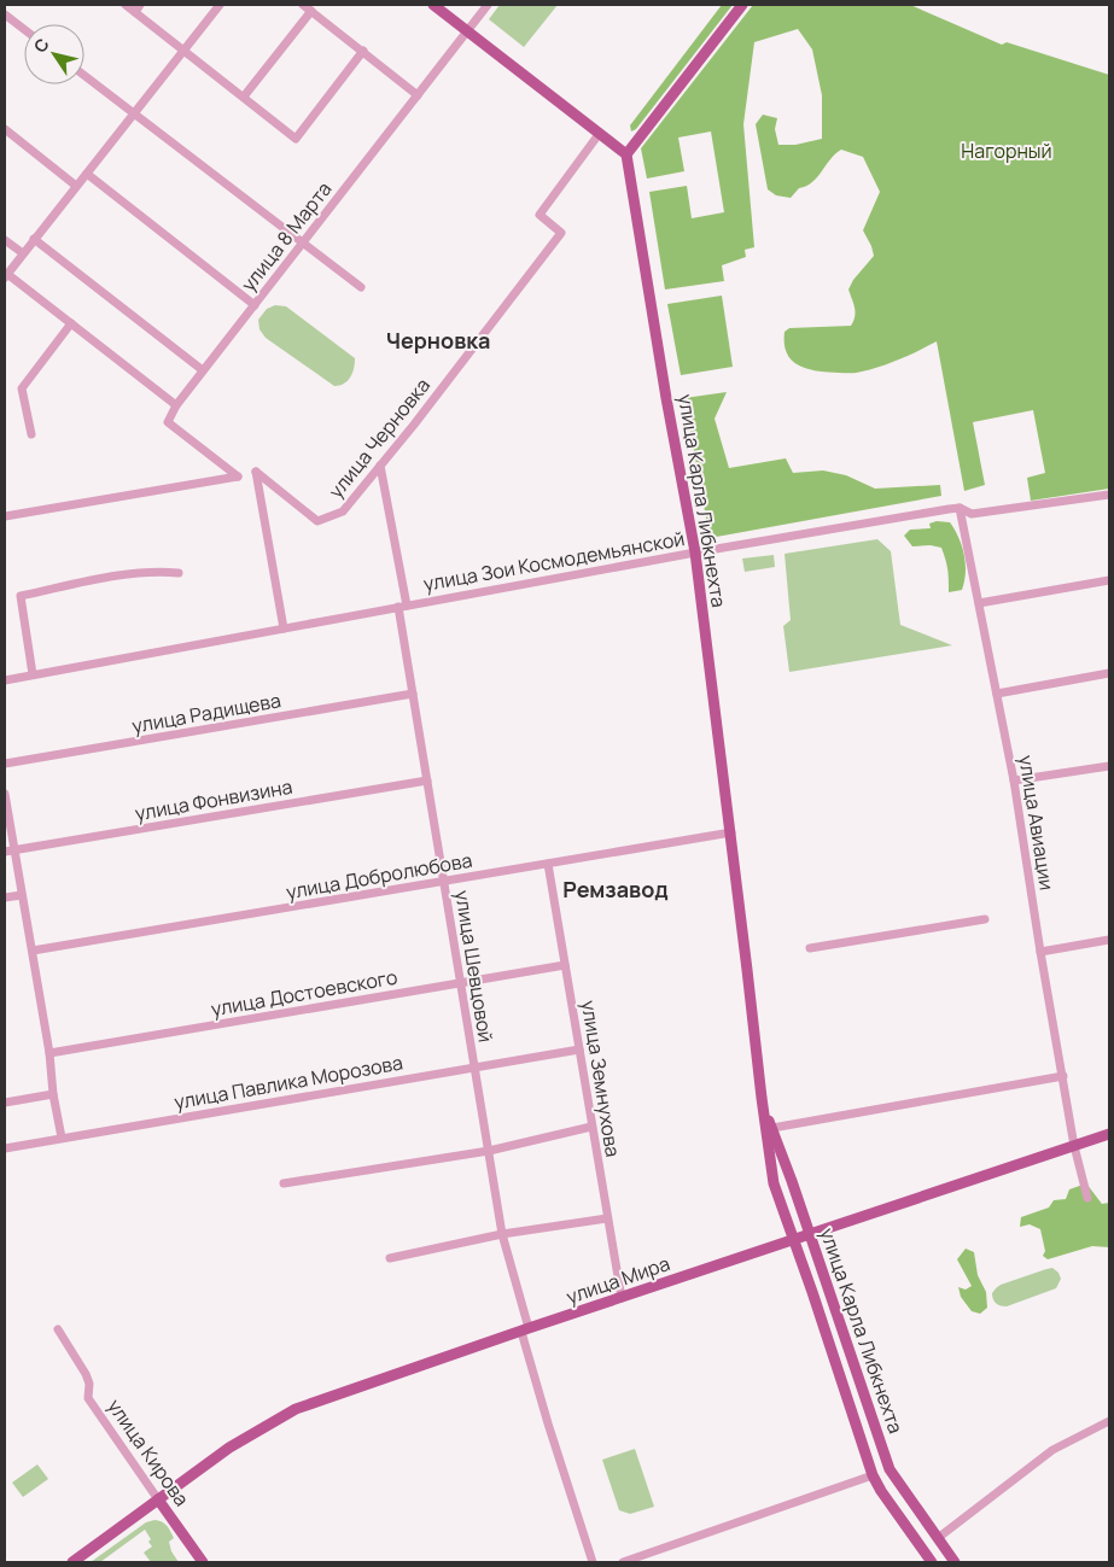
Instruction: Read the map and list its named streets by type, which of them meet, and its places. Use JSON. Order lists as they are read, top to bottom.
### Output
{
  "streets": {
    "main road": ["улица Карла Либкнехта", "улица Мира", "улица Кирова"],
    "street": [
      "улица 8 Марта",
      "улица Черновка",
      "улица Зои Космодемьянской",
      "улица Радищева",
      "улица Фонвизина",
      "улица Авиации",
      "улица Добролюбова",
      "улица Шевцовой",
      "улица Достоевского",
      "улица Земнухова",
      "улица Павлика Морозова"
    ]
  },
  "crossings": [
    ["улица Черновка", "улица Зои Космодемьянской"],
    ["улица Черновка", "улица Шевцовой"],
    ["улица Карла Либкнехта", "улица Зои Космодемьянской"],
    ["улица Карла Либкнехта", "улица Добролюбова"],
    ["улица Карла Либкнехта", "улица Мира"],
    ["улица Зои Космодемьянской", "улица Авиации"],
    ["улица Зои Космодемьянской", "улица Шевцовой"],
    ["улица Радищева", "улица Шевцовой"],
    ["улица Фонвизина", "улица Шевцовой"],
    ["улица Авиации", "улица Мира"],
    ["улица Добролюбова", "улица Шевцовой"],
    ["улица Добролюбова", "улица Земнухова"],
    ["улица Шевцовой", "улица Достоевского"],
    ["улица Шевцовой", "улица Павлика Морозова"],
    ["улица Шевцовой", "улица Мира"],
    ["улица Достоевского", "улица Земнухова"],
    ["улица Земнухова", "улица Павлика Морозова"],
    ["улица Земнухова", "улица Мира"],
    ["улица Мира", "улица Кирова"]
  ],
  "districts": ["Черновка", "Ремзавод"],
  "parks": ["Нагорный"],
  "north": "top left"
}
